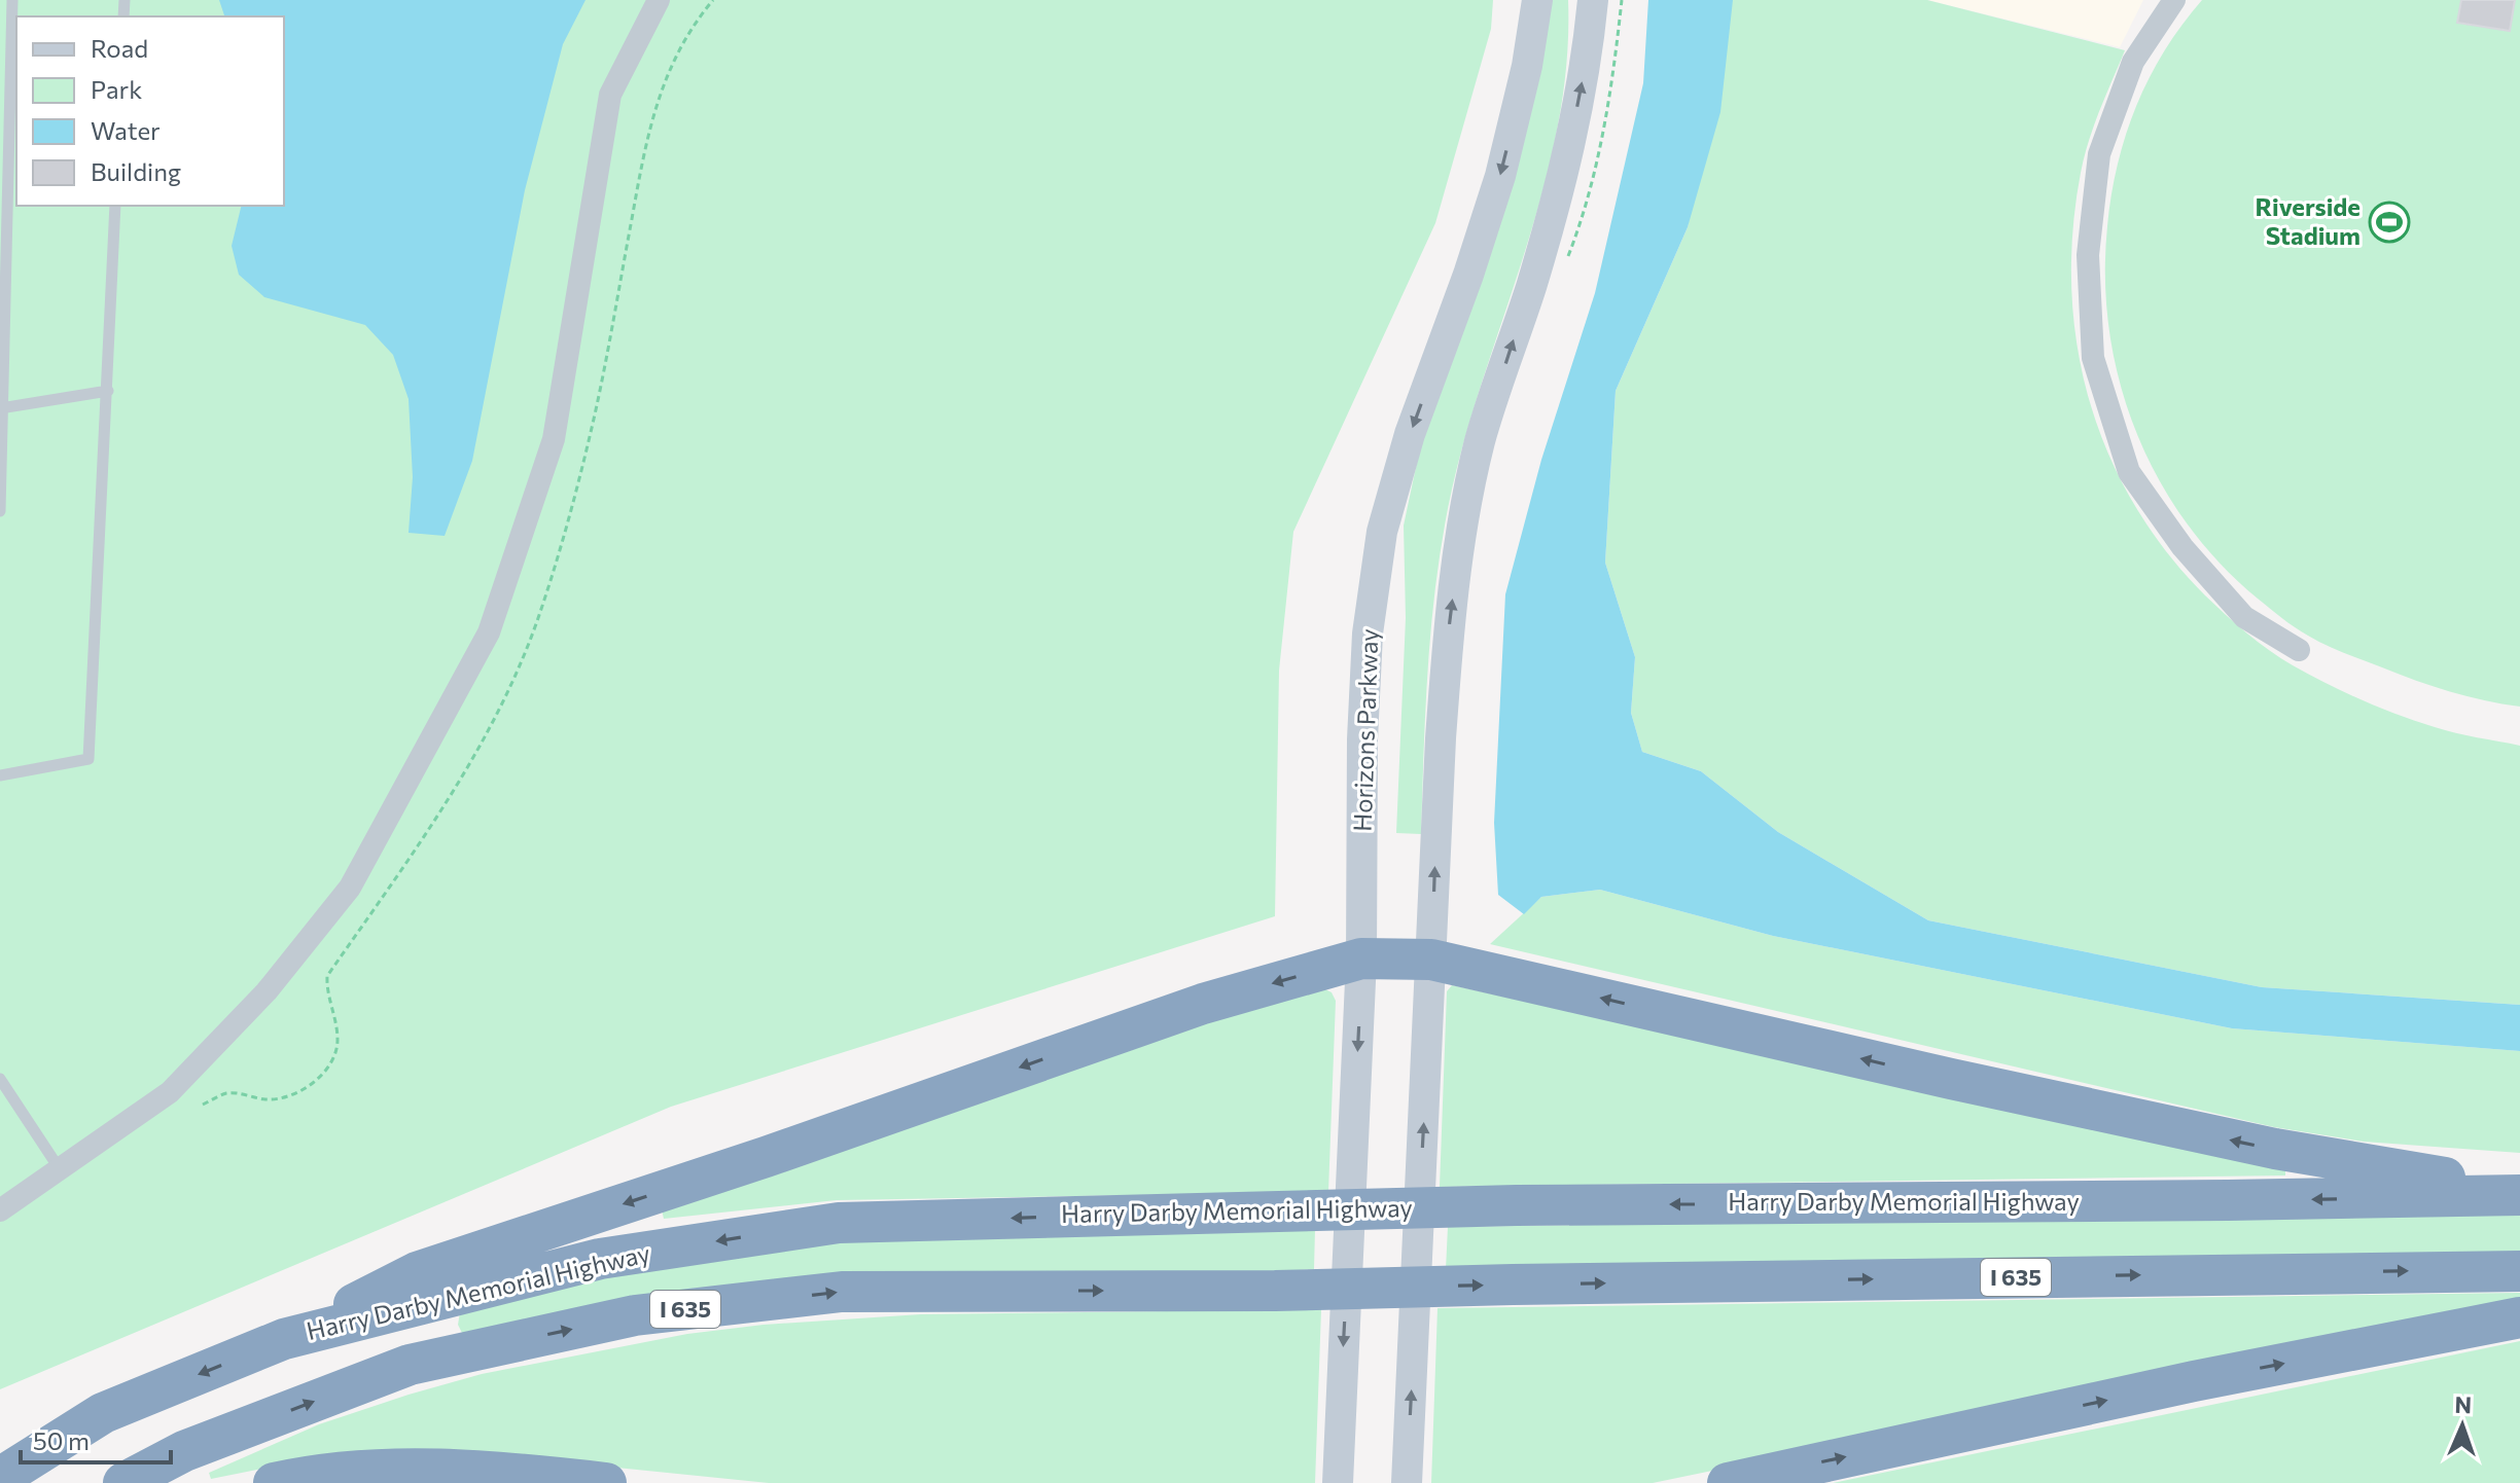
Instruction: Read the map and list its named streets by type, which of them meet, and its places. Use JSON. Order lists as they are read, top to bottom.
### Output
{
  "streets": {
    "highway": ["Harry Darby Memorial Highway", "I 635"],
    "main road": ["Horizons Parkway"]
  },
  "places": {
    "sports": ["Riverside Stadium"]
  },
  "legend": [
    "Road",
    "Park",
    "Water",
    "Building"
  ],
  "scale_bar": "50 m",
  "north": "top"
}
